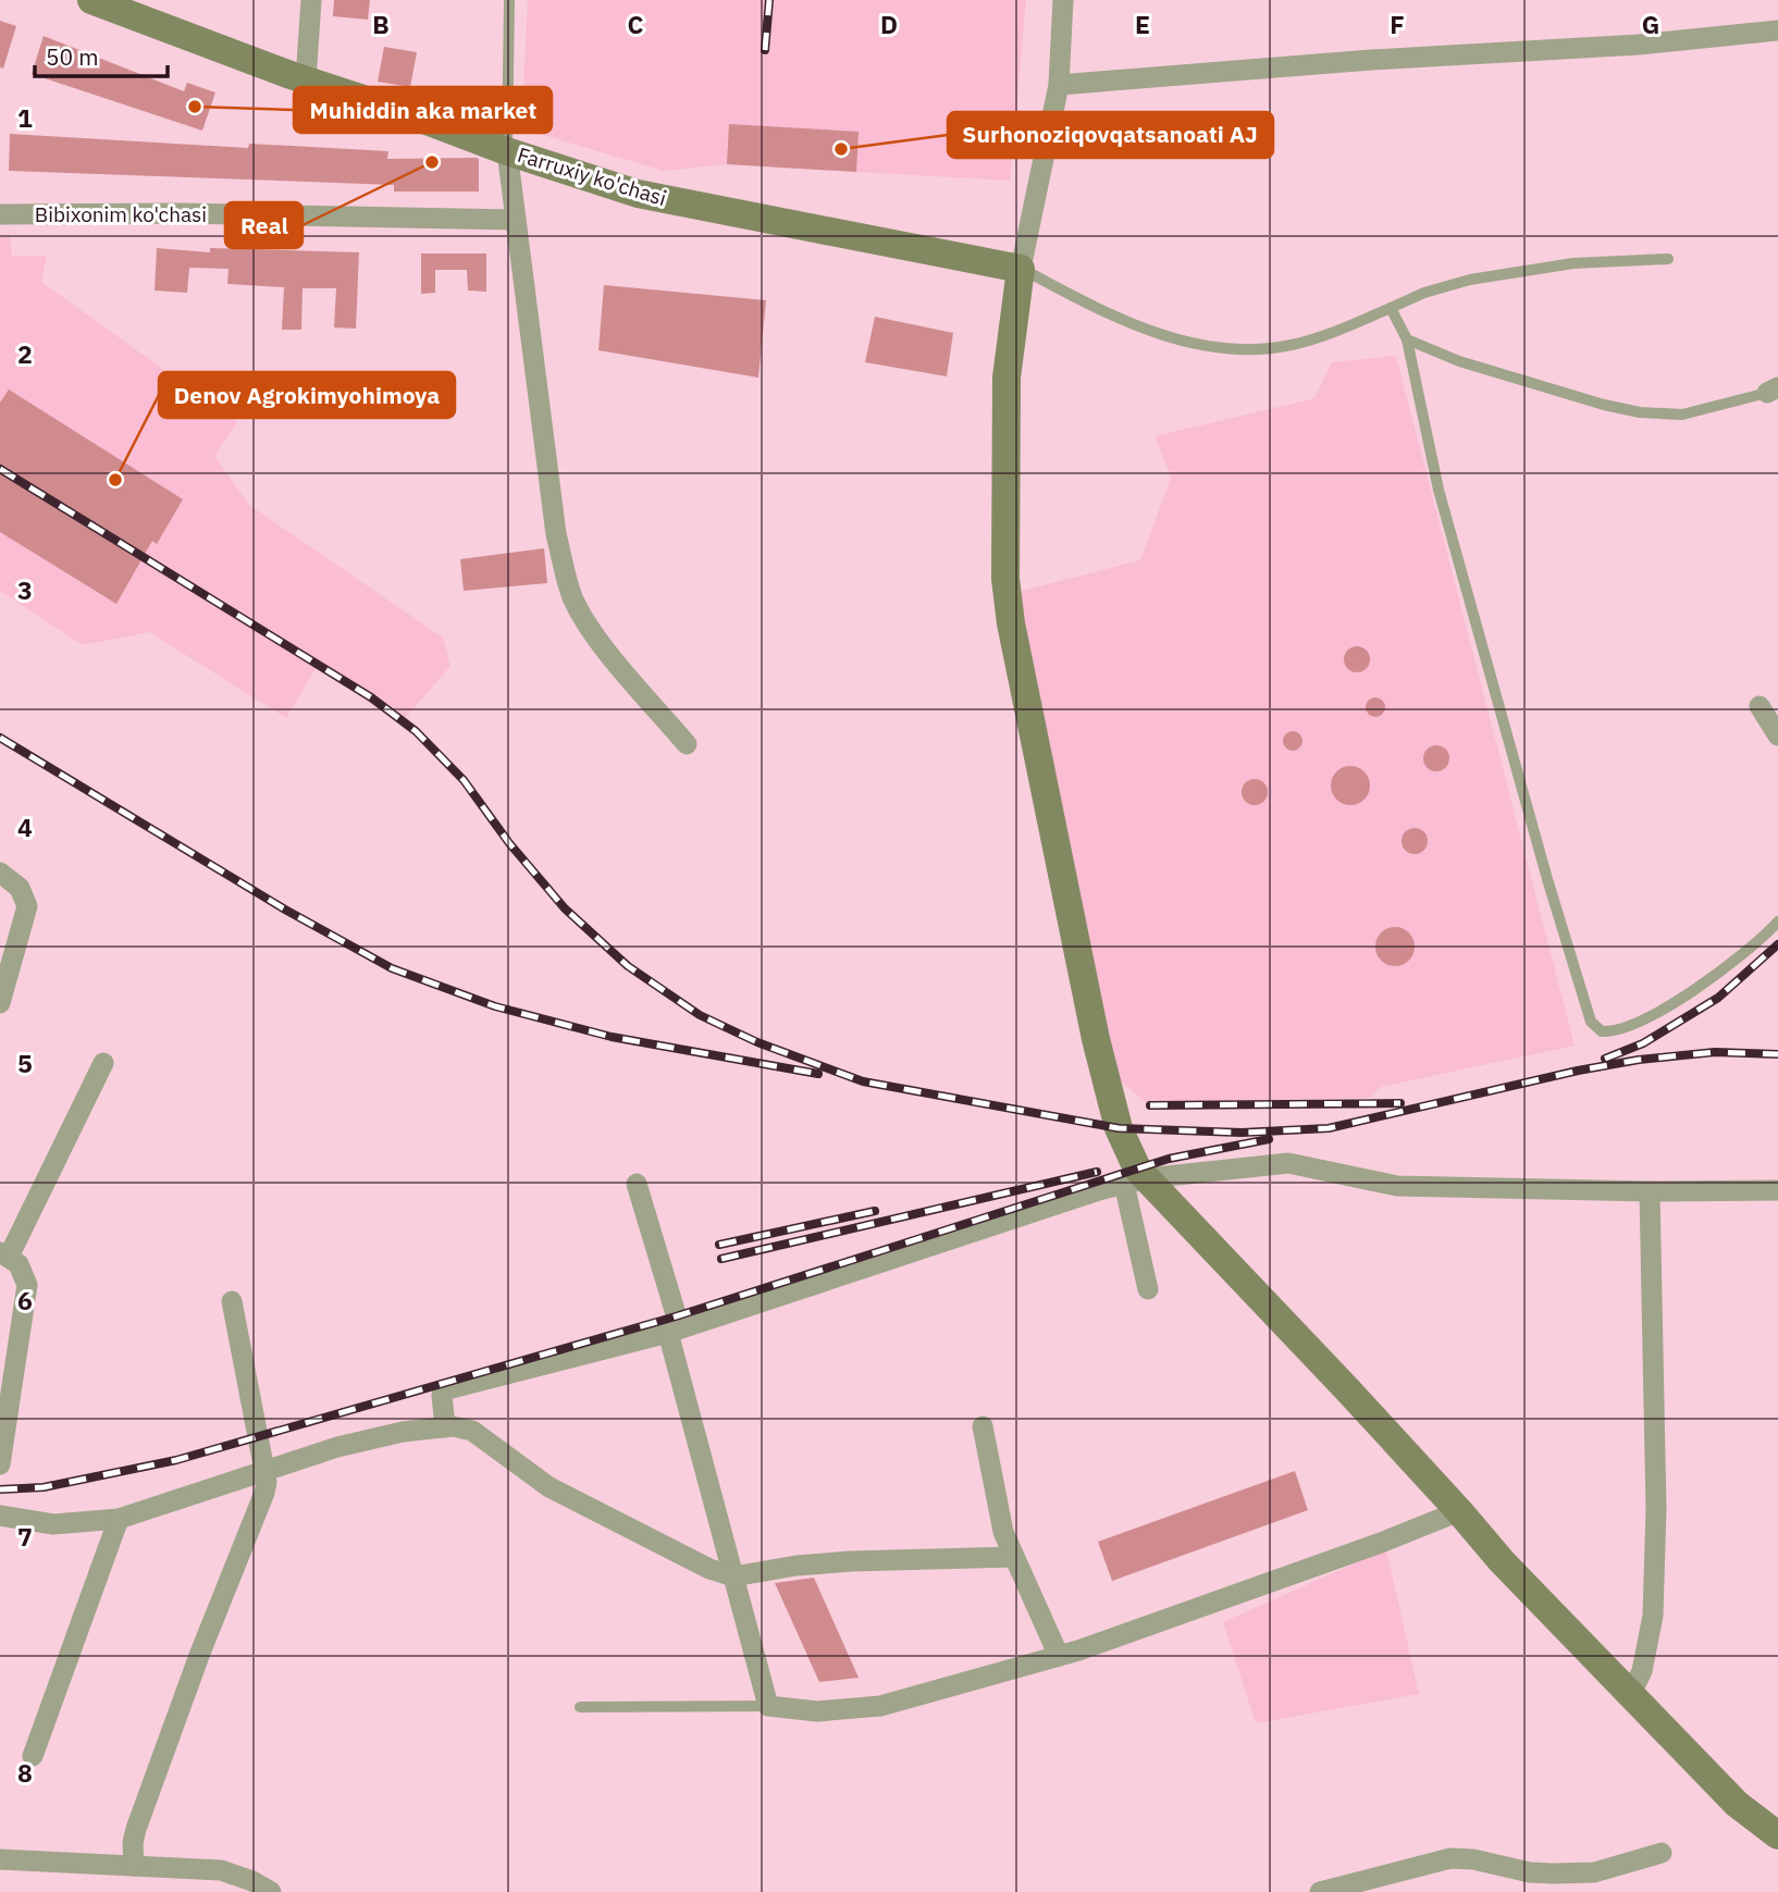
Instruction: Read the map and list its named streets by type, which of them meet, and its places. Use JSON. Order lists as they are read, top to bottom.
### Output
{
  "streets": {
    "street": ["Farruxiy ko'chasi", "Bibixonim ko'chasi"]
  },
  "places": [
    "Muhiddin aka market",
    "Surhonoziqovqatsanoati AJ",
    "Real",
    "Denov Agrokimyohimoya"
  ],
  "scale_bar": "50 m",
  "grid": {
    "columns": [
      "B",
      "C",
      "D",
      "E",
      "F",
      "G"
    ],
    "rows": [
      "1",
      "2",
      "3",
      "4",
      "5",
      "6",
      "7",
      "8"
    ]
  }
}
